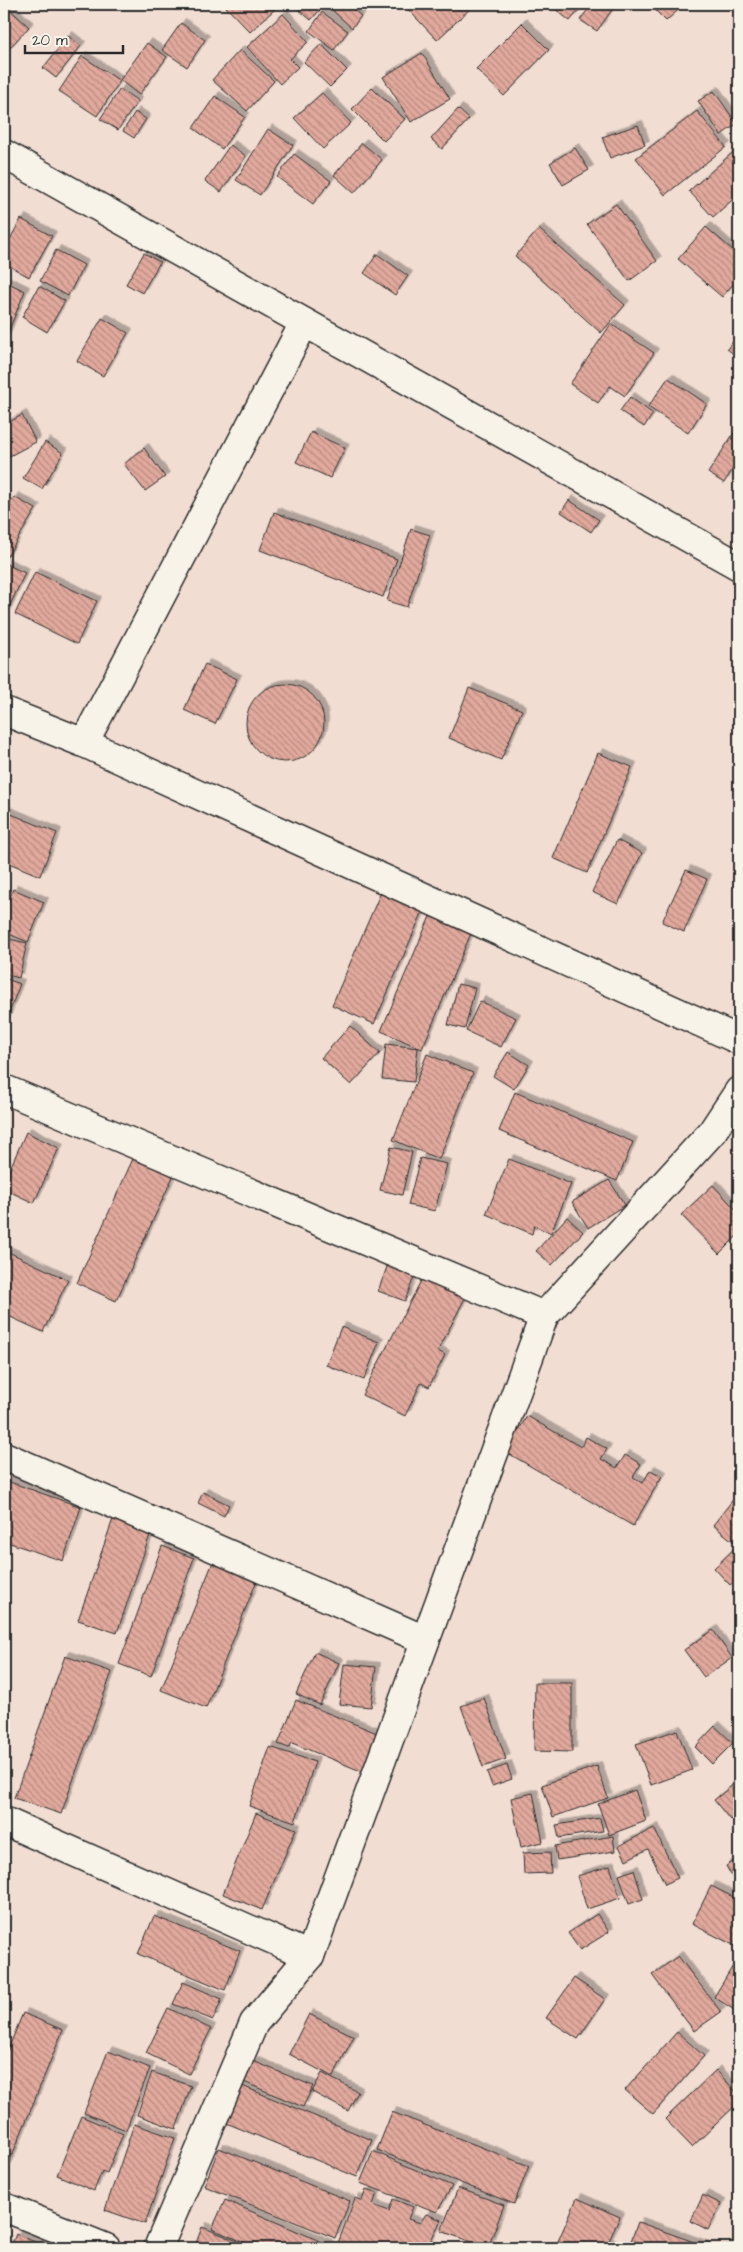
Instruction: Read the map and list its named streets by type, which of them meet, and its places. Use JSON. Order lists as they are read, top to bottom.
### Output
{
  "scale_bar": "20 m"
}
